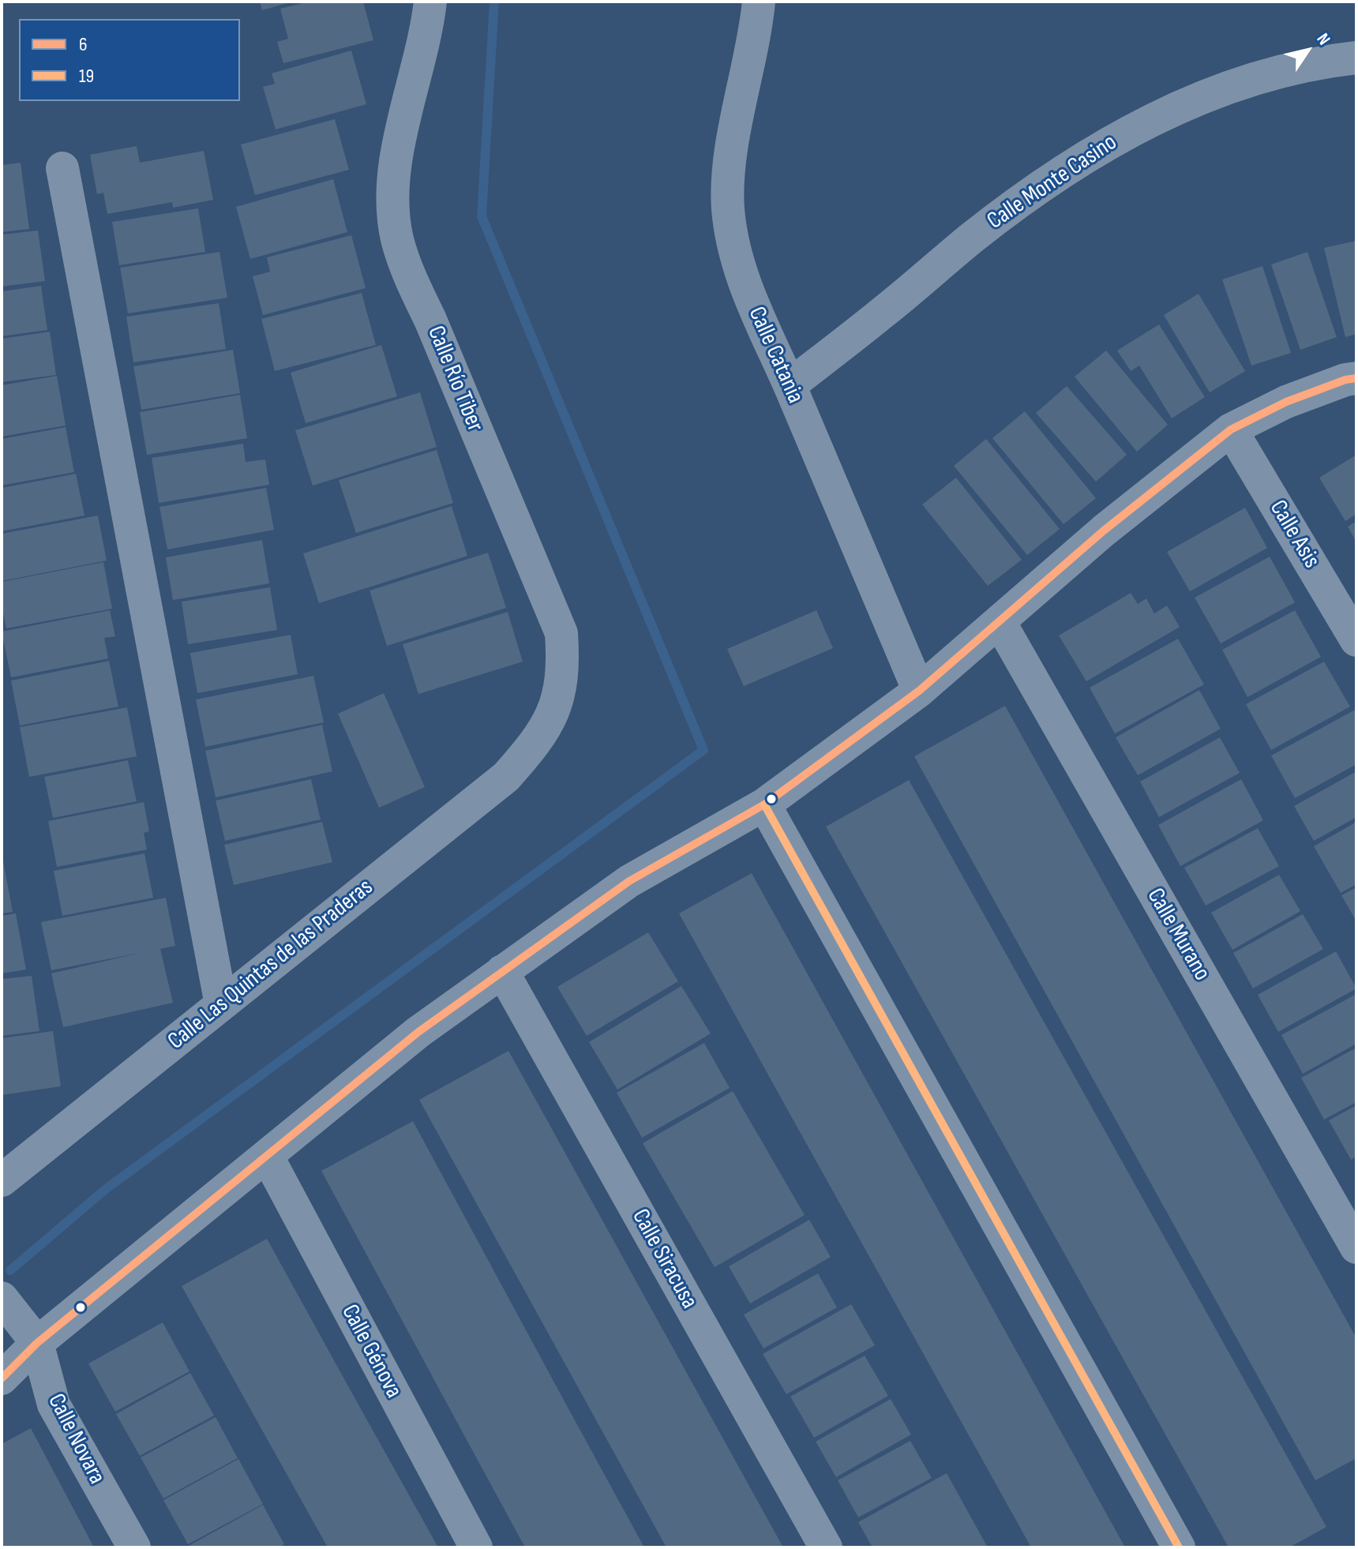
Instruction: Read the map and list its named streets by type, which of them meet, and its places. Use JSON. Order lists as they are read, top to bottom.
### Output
{
  "streets": {
    "street": [
      "Calle Monte Casino",
      "Calle Catania",
      "Calle Río Tiber",
      "Calle Asis",
      "Calle Murano",
      "Calle Las Quintas de las Praderas",
      "Calle Siracusa",
      "Calle Génova",
      "Calle Novara"
    ]
  },
  "crossings": [
    ["Calle Monte Casino", "Calle Catania"],
    ["Calle Río Tiber", "Calle Las Quintas de las Praderas"]
  ],
  "lines": ["transit line 6", "transit line 19"],
  "legend": ["6", "19"],
  "north": "top right"
}
